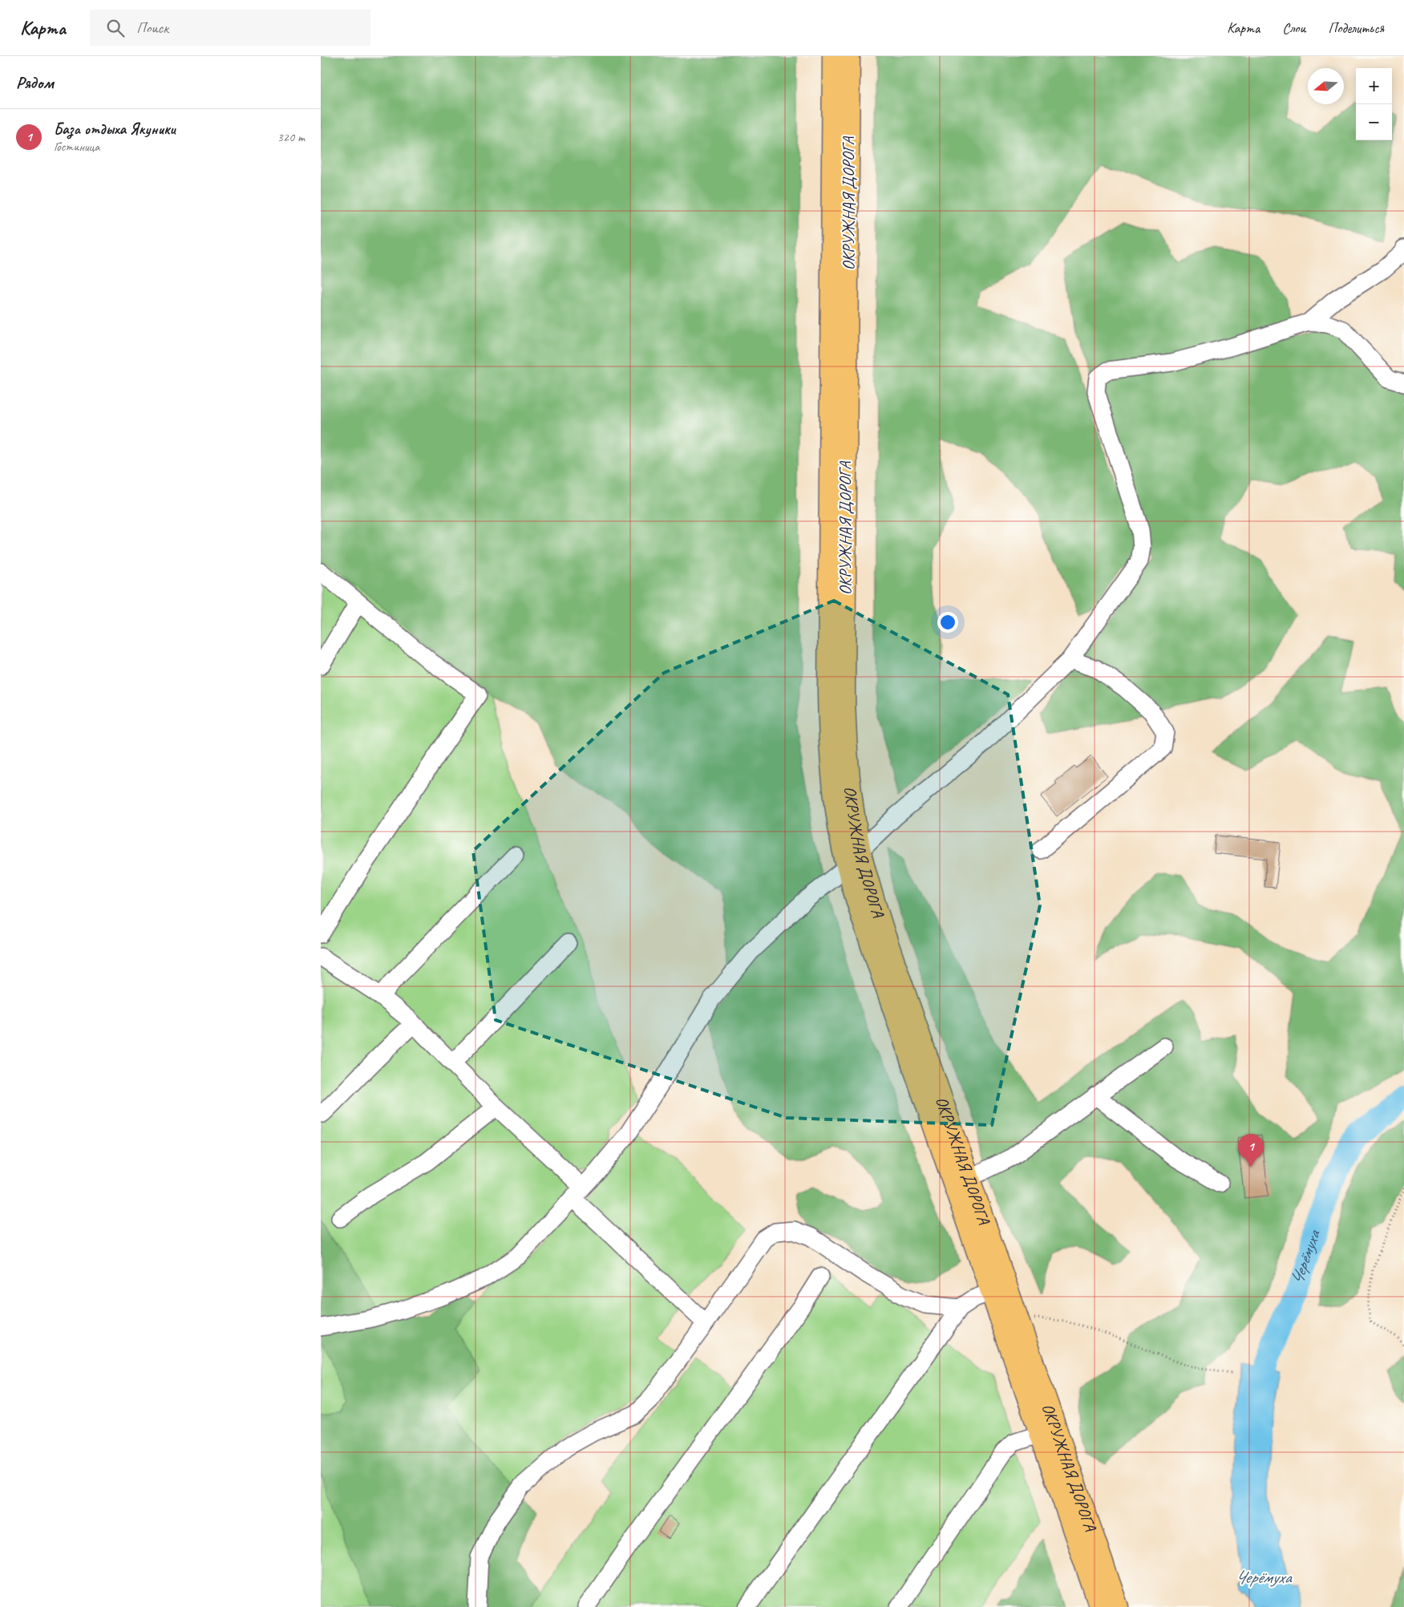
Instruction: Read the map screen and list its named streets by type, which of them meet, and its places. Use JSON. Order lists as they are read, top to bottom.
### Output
{
  "streets": {
    "main road": ["ОКРУЖНАЯ ДОРОГА"]
  },
  "water": ["Черёмуха"],
  "north": "left",
  "page": {
    "header": "Карта",
    "search": "Поиск",
    "nav": ["Карта", "Слои", "Поделиться"],
    "heading": "Рядом",
    "map_buttons": ["+", "−"],
    "list": [
      {
        "mark": "1",
        "name": "База отдыха Якуники",
        "note": "Гостиница",
        "value": "320 m"
      }
    ],
    "pins": "1"
  }
}
